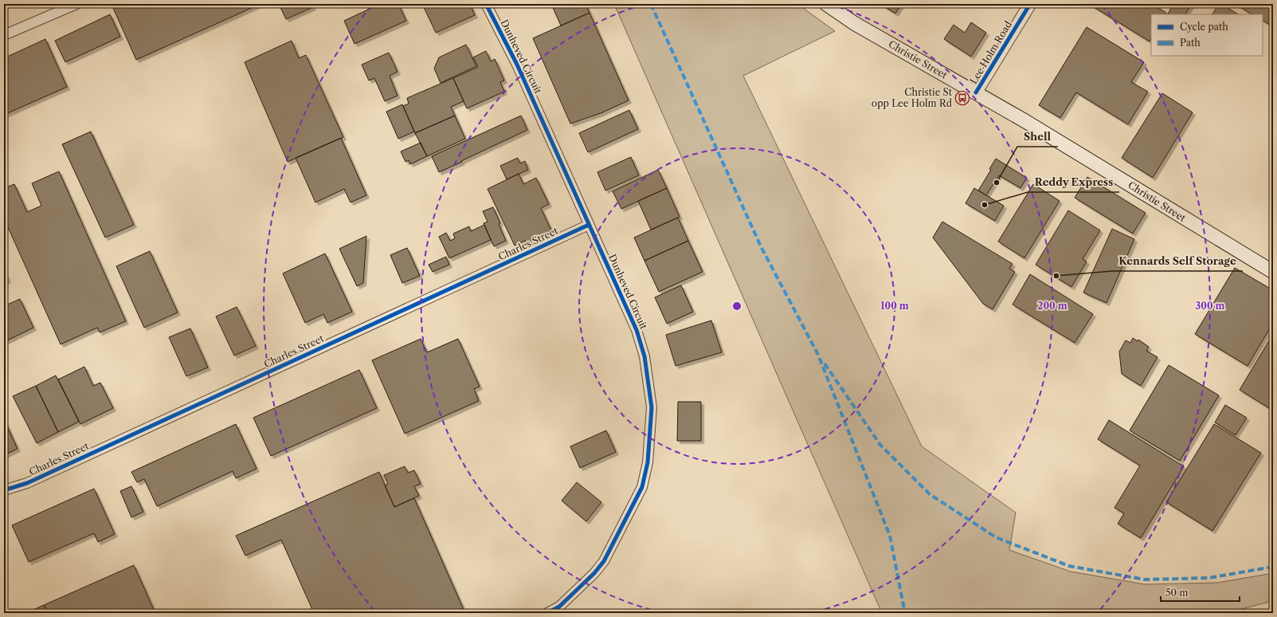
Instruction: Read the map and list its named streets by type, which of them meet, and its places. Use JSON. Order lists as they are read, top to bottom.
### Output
{
  "streets": {
    "main road": ["Christie Street"],
    "street": ["Lee Holm Road", "Dunheved Circuit", "Charles Street"]
  },
  "crossings": [
    ["Lee Holm Road", "Christie Street"],
    ["Dunheved Circuit", "Charles Street"]
  ],
  "places": {
    "bus stop": ["Christie St opp Lee Holm Rd"],
    "other": ["Shell", "Reddy Express", "Kennards Self Storage"]
  },
  "legend": ["Cycle path", "Path"],
  "scale_bar": "50 m",
  "rings": ["100 m", "200 m", "300 m"]
}
